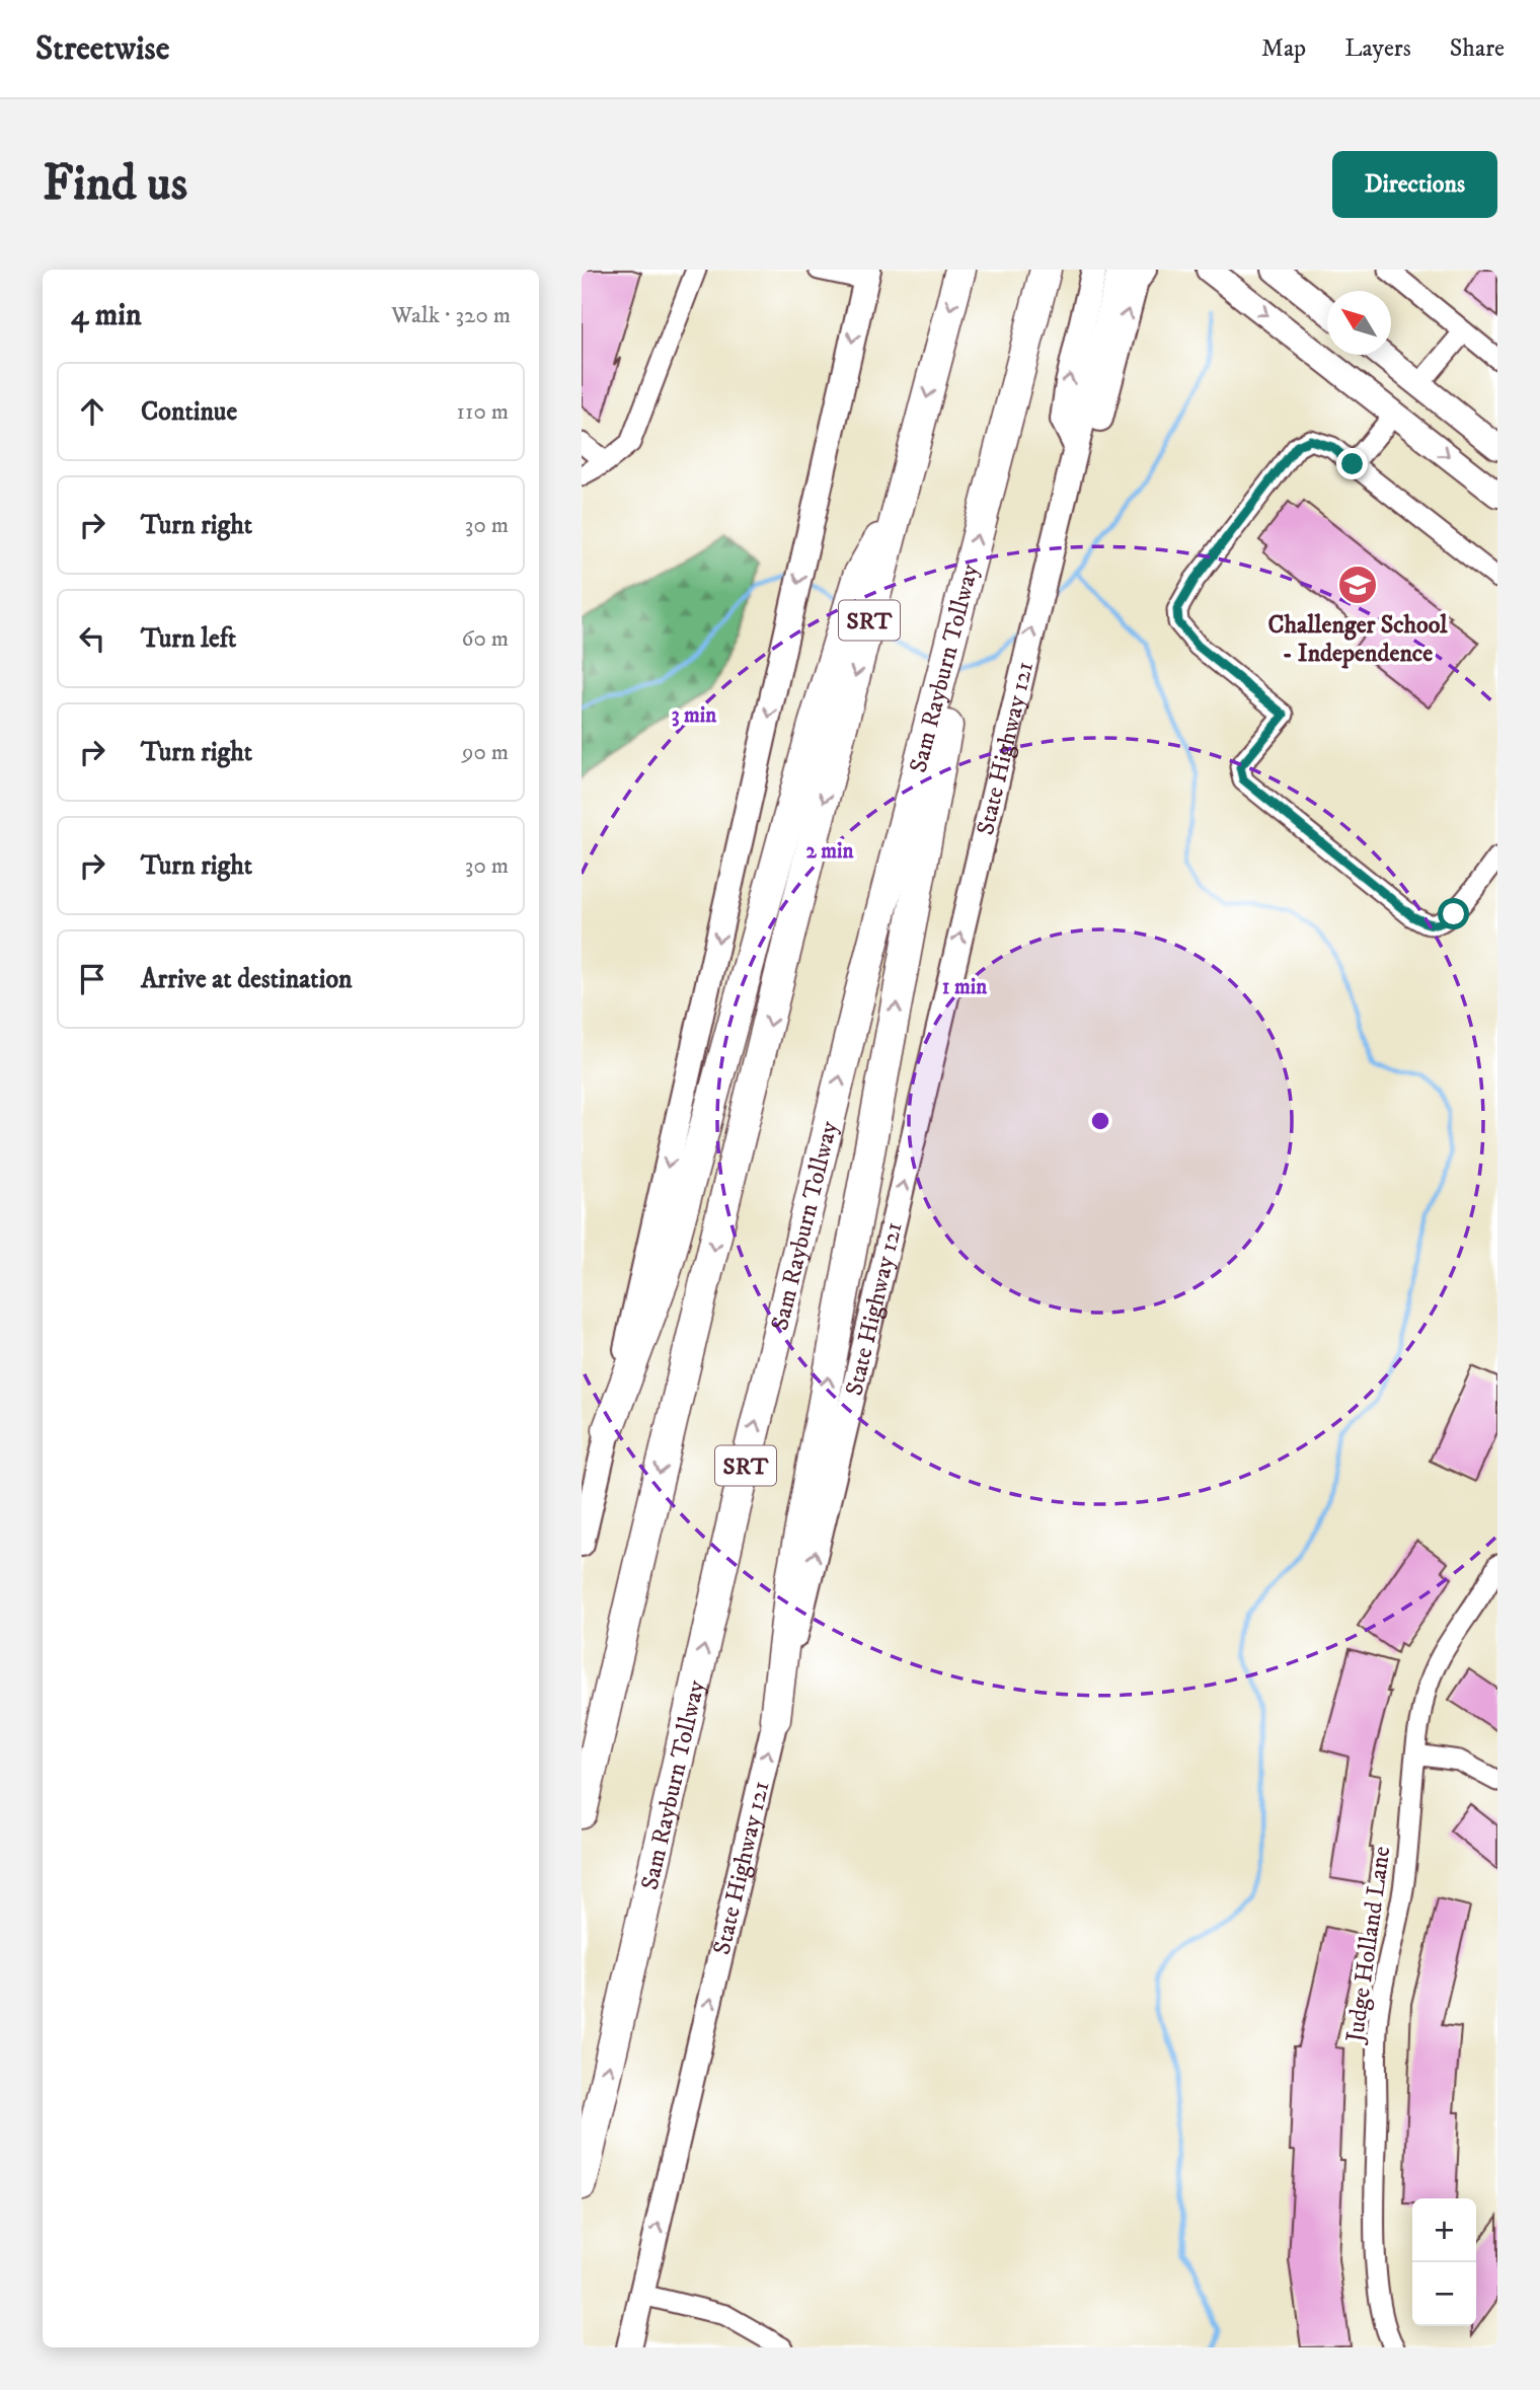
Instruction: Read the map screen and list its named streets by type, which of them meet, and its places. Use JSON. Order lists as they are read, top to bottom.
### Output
{
  "streets": {
    "highway": ["SRT", "Sam Rayburn Tollway"],
    "main road": ["State Highway 121"],
    "street": ["Judge Holland Lane"]
  },
  "one_way": ["State Highway 121"],
  "places": {
    "school or university": ["Challenger School - Independence"]
  },
  "north": "top left",
  "page": {
    "header": "Streetwise",
    "nav": ["Map", "Layers", "Share"],
    "buttons": "Directions",
    "title": "Find us",
    "heading": ["4 min", "Walk · 320 m"],
    "list": [
      ["Continue", "110 m"],
      ["Turn right", "30 m"],
      ["Turn left", "60 m"],
      ["Turn right", "90 m"],
      ["Turn right", "30 m"],
      "Arrive at destination"
    ],
    "map_buttons": ["+", "−"]
  },
  "rings": ["3 min", "2 min", "1 min"]
}
